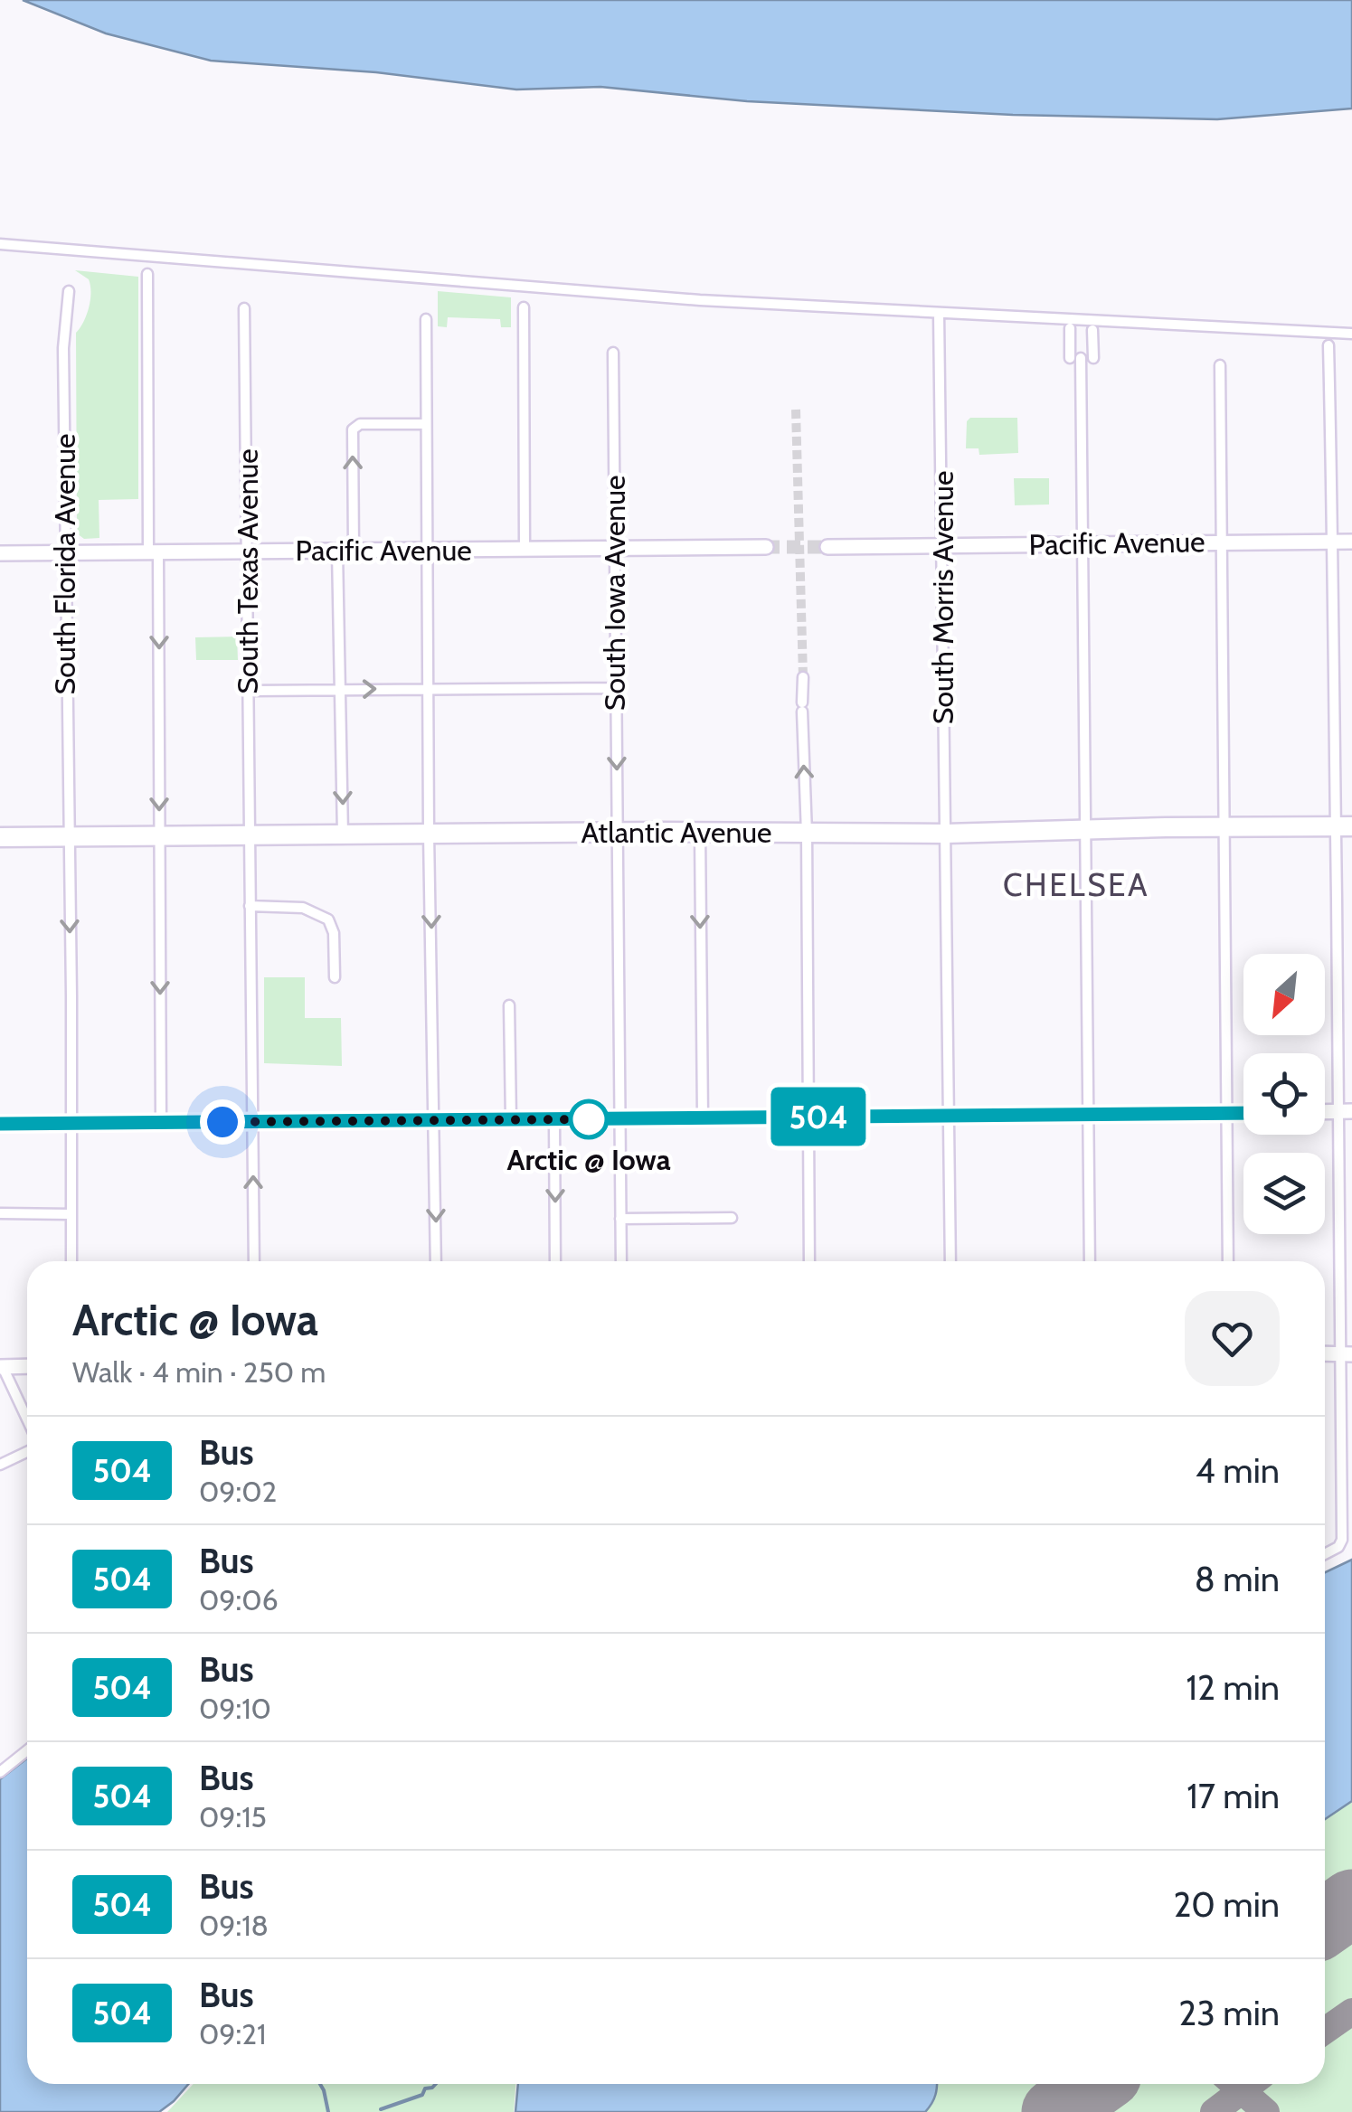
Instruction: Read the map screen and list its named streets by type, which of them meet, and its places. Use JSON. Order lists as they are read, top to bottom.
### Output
{
  "streets": {
    "highway": ["Atlantic Avenue"],
    "street": [
      "Pacific Avenue",
      "South Florida Avenue",
      "South Texas Avenue",
      "South Iowa Avenue",
      "South Morris Avenue"
    ]
  },
  "crossings": [
    ["Pacific Avenue", "South Florida Avenue"],
    ["Pacific Avenue", "South Texas Avenue"],
    ["Pacific Avenue", "South Iowa Avenue"],
    ["Pacific Avenue", "South Morris Avenue"],
    ["South Florida Avenue", "Atlantic Avenue"],
    ["South Texas Avenue", "Atlantic Avenue"],
    ["South Iowa Avenue", "Atlantic Avenue"],
    ["South Morris Avenue", "Atlantic Avenue"]
  ],
  "districts": ["CHELSEA"],
  "places": ["Arctic @ Iowa"],
  "lines": ["bus line 504"],
  "north": "bottom left",
  "page": {
    "on_map": "504",
    "heading": ["Arctic @ Iowa", "Walk · 4 min · 250 m"],
    "list": [
      {
        "mark": "504",
        "name": "Bus",
        "note": "09:02",
        "value": "4 min"
      },
      {
        "mark": "504",
        "name": "Bus",
        "note": "09:06",
        "value": "8 min"
      },
      {
        "mark": "504",
        "name": "Bus",
        "note": "09:10",
        "value": "12 min"
      },
      {
        "mark": "504",
        "name": "Bus",
        "note": "09:15",
        "value": "17 min"
      },
      {
        "mark": "504",
        "name": "Bus",
        "note": "09:18",
        "value": "20 min"
      },
      {
        "mark": "504",
        "name": "Bus",
        "note": "09:21",
        "value": "23 min"
      }
    ]
  }
}
